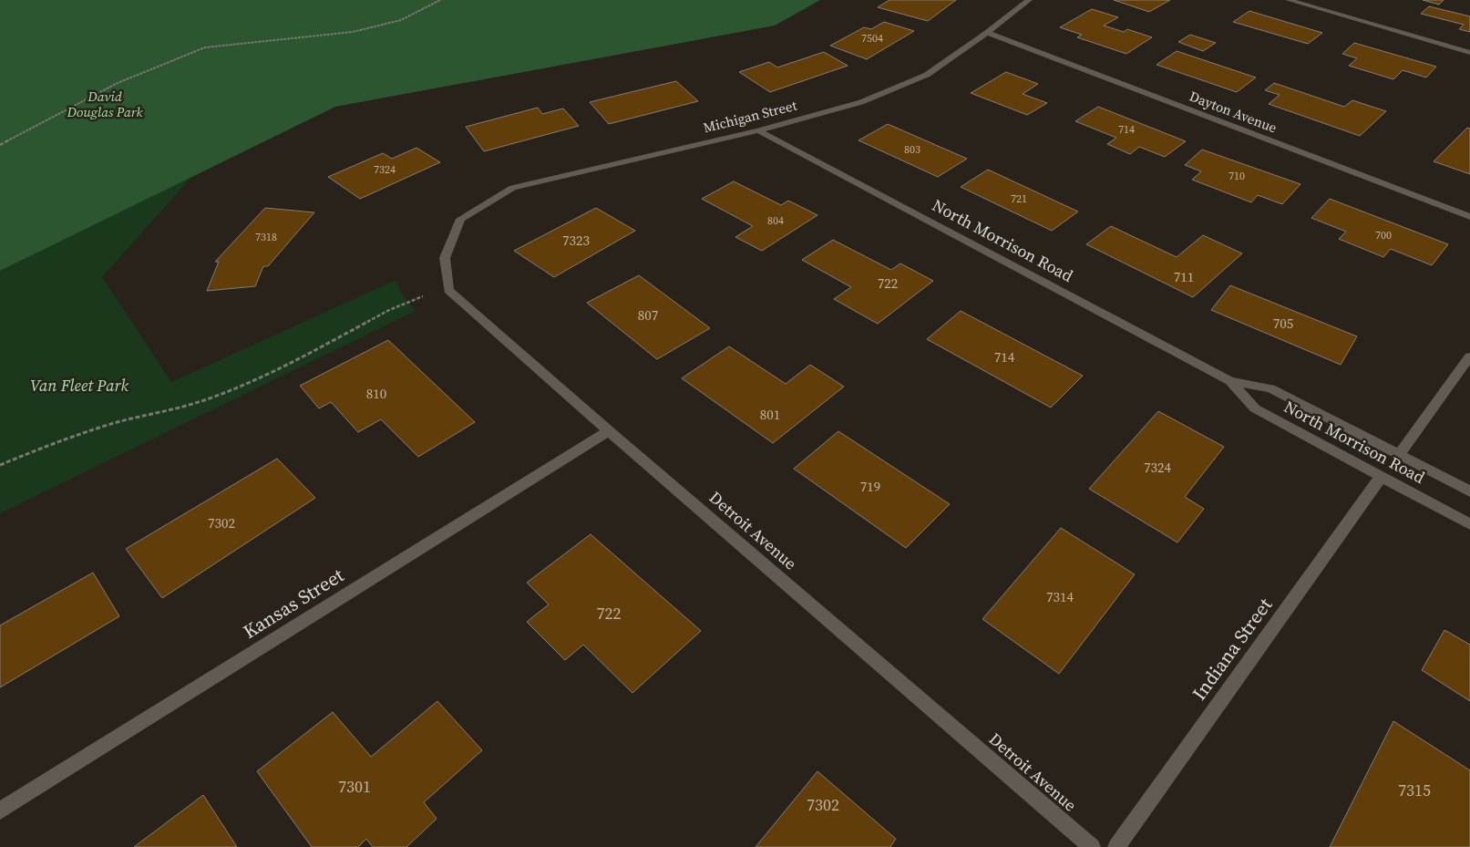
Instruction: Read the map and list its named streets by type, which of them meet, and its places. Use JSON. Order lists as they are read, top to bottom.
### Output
{
  "streets": {
    "street": [
      "Dayton Avenue",
      "Michigan Street",
      "North Morrison Road",
      "Detroit Avenue",
      "Kansas Street",
      "Indiana Street"
    ]
  },
  "crossings": [
    ["Dayton Avenue", "Michigan Street"],
    ["Michigan Street", "North Morrison Road"],
    ["Michigan Street", "Detroit Avenue"],
    ["North Morrison Road", "Indiana Street"],
    ["Detroit Avenue", "Kansas Street"]
  ],
  "parks": ["David Douglas Park", "Van Fleet Park"],
  "house_numbers": [
    "7504",
    "714",
    "803",
    "7324",
    "710",
    "721",
    "804",
    "700",
    "7318",
    "7323",
    "711",
    "722",
    "807",
    "705",
    "714",
    "810",
    "801",
    "7324",
    "719",
    "7302",
    "7314",
    "722",
    "7301",
    "7315",
    "7302"
  ]
}
